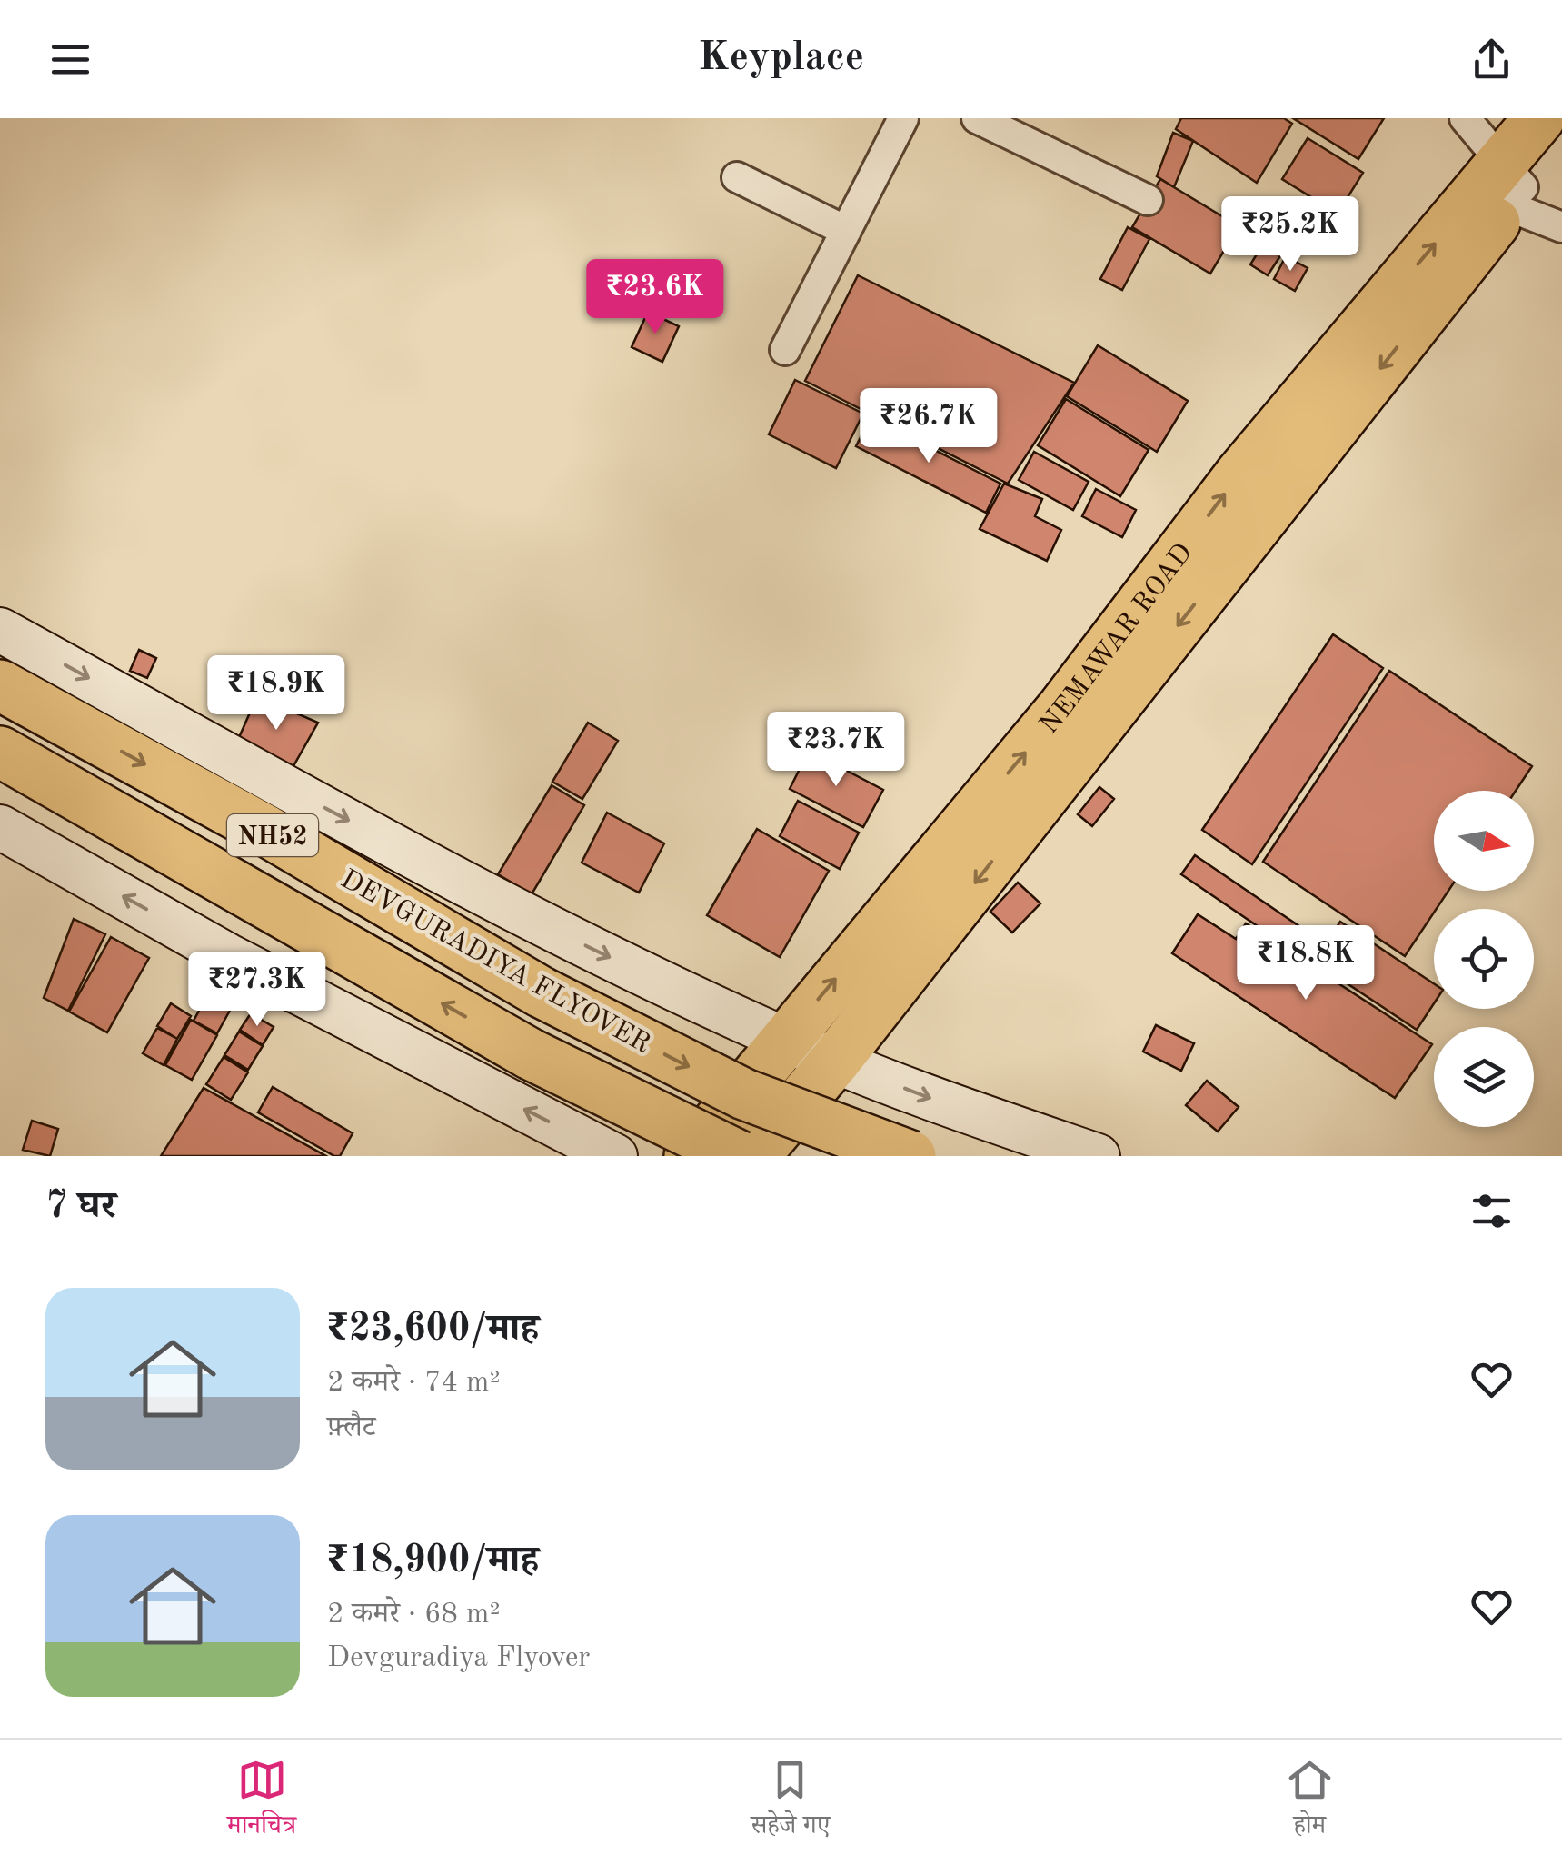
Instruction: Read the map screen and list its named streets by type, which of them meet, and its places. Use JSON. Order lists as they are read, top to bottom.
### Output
{
  "streets": {
    "highway": ["NEMAWAR ROAD", "NH52", "DEVGURADIYA FLYOVER"]
  },
  "north": "right",
  "page": {
    "header": "Keyplace",
    "price": [
      "₹25.2K",
      "₹23.6K",
      "₹26.7K",
      "₹18.9K",
      "₹23.7K",
      "₹18.8K",
      "₹27.3K"
    ],
    "heading": "7 घर",
    "list": [
      {
        "name": "₹23,600/माह",
        "note": "2 कमरे · 74 m² · फ़्लैट"
      },
      {
        "name": "₹18,900/माह",
        "note": "2 कमरे · 68 m² · Devguradiya Flyover"
      }
    ],
    "tabs": ["मानचित्र", "सहेजे गए", "होम"]
  }
}
